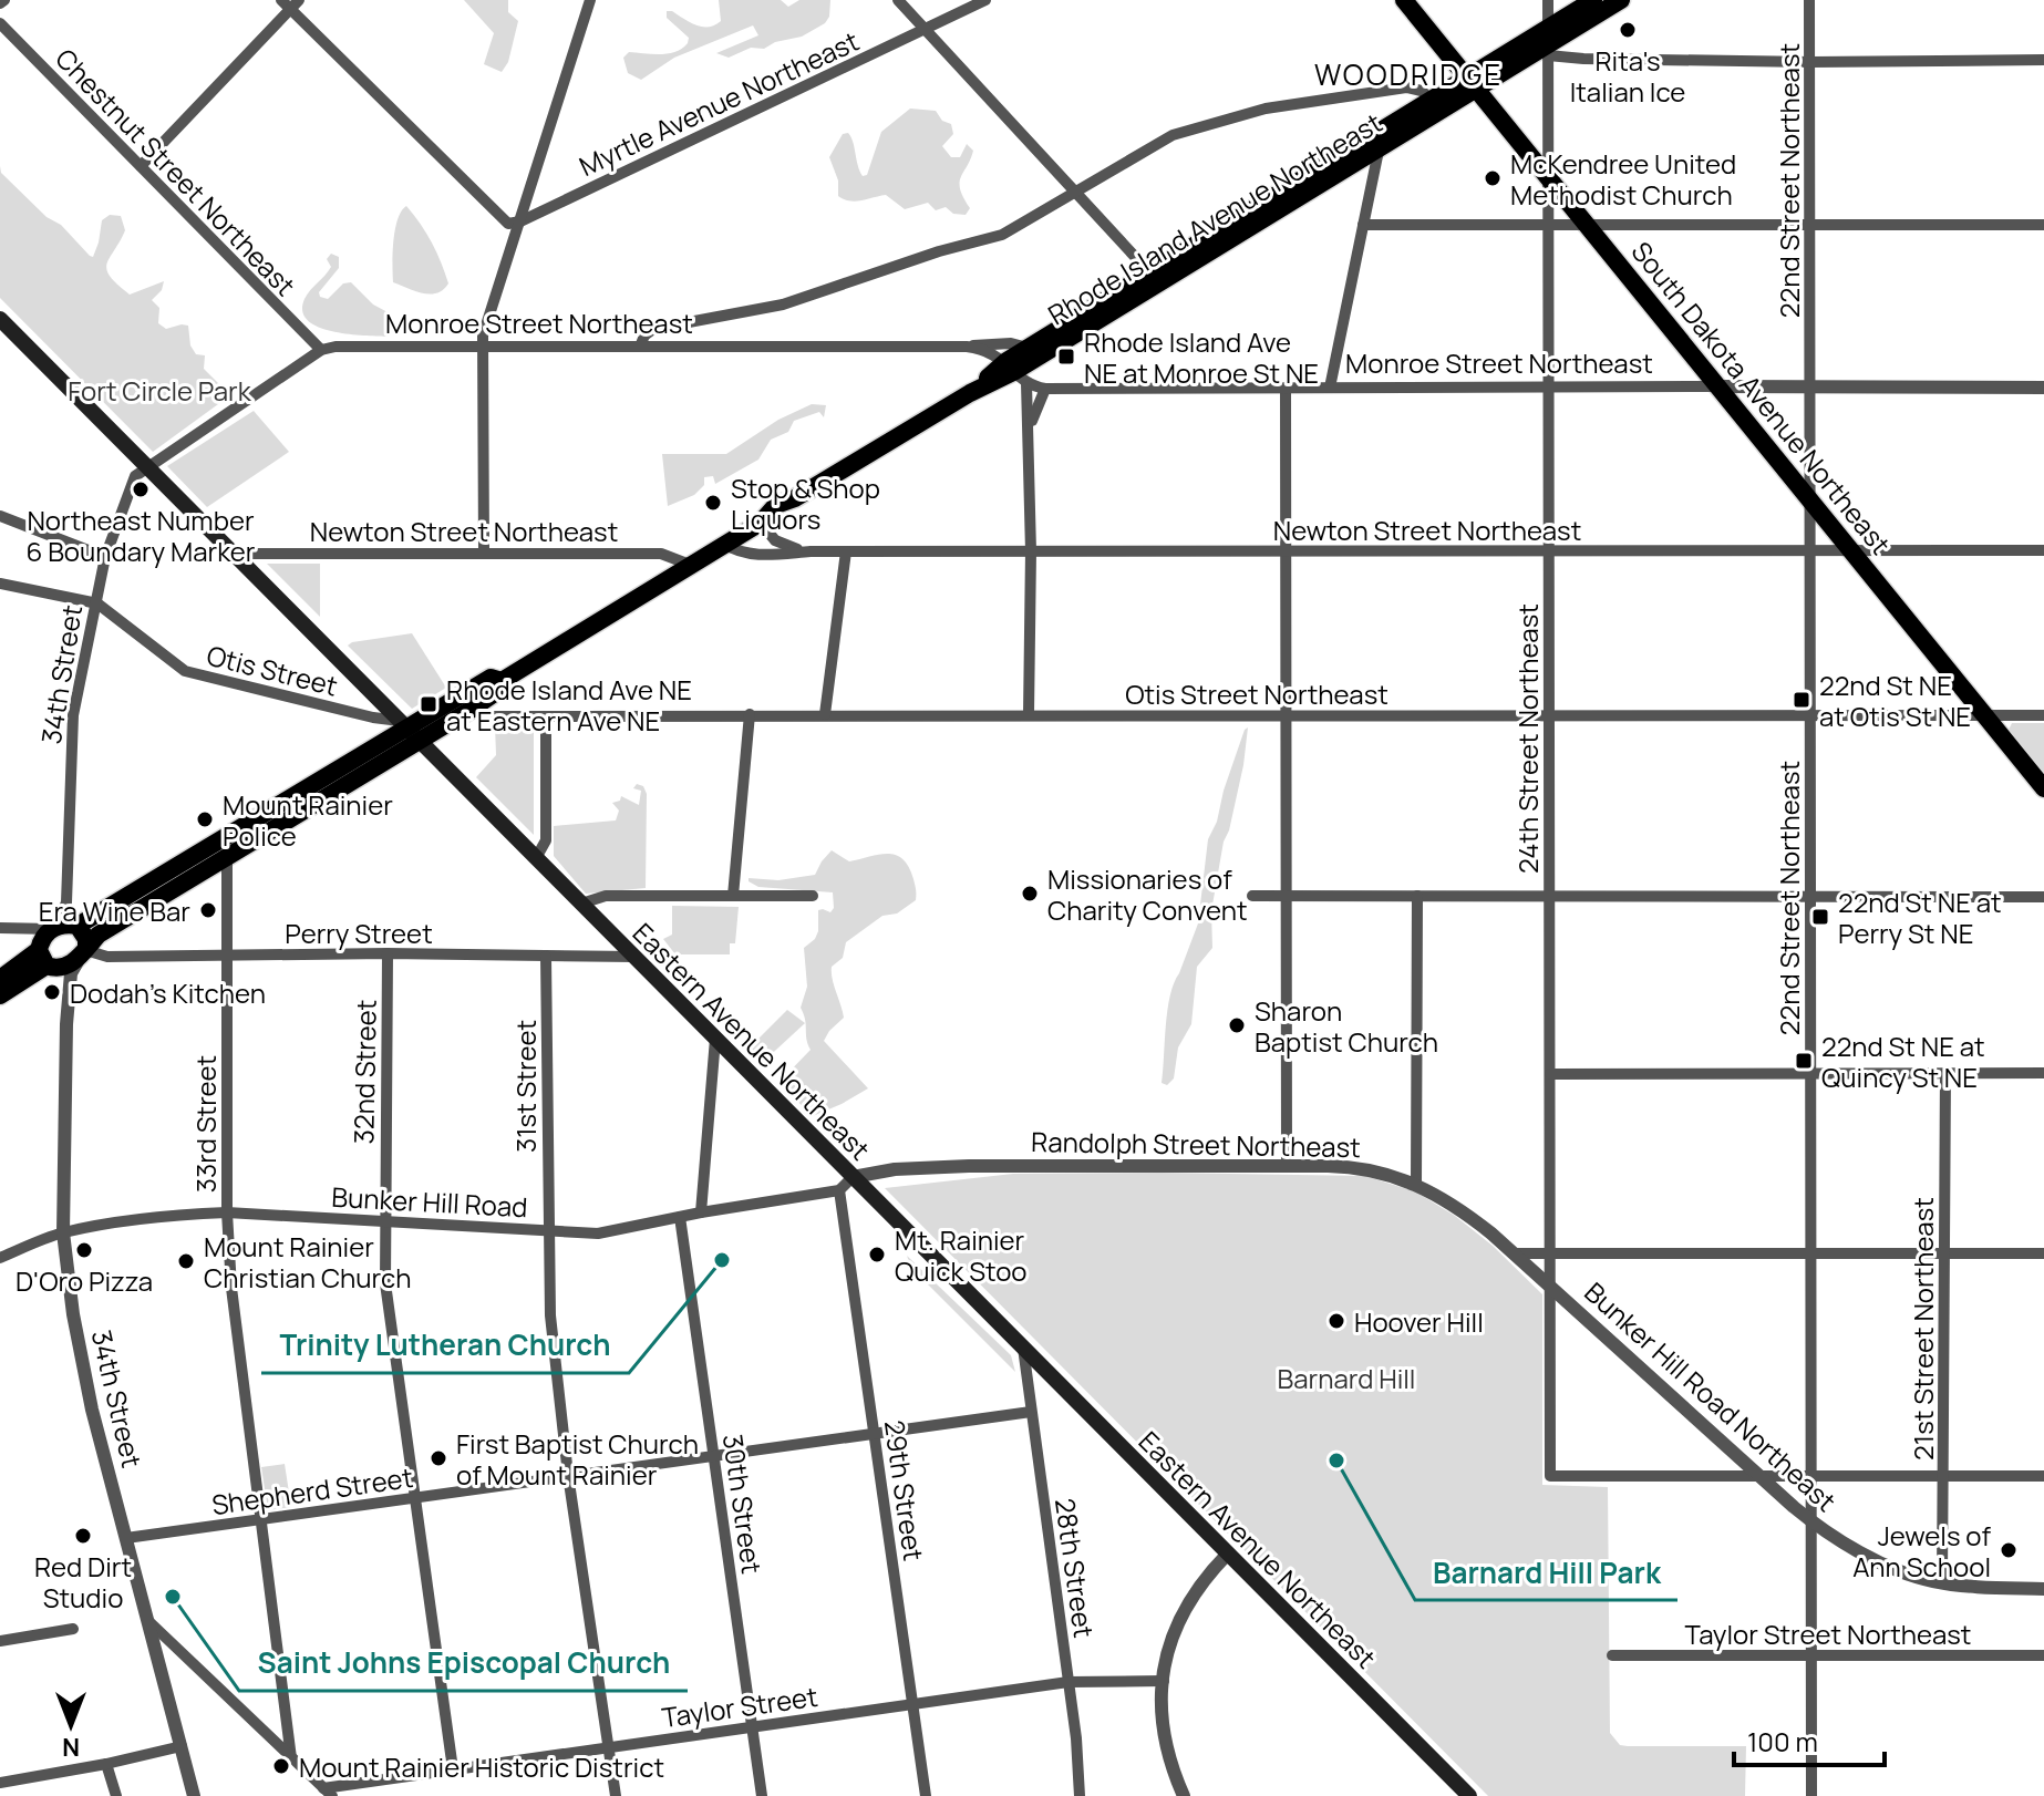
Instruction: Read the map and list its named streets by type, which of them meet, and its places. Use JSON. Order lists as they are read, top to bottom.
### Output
{
  "streets": {
    "main road": ["Rhode Island Avenue Northeast", "South Dakota Avenue Northeast", "Eastern Avenue Northeast"],
    "street": [
      "Myrtle Avenue Northeast",
      "Chestnut Street Northeast",
      "22nd Street Northeast",
      "Monroe Street Northeast",
      "Newton Street Northeast",
      "Otis Street",
      "34th Street",
      "Otis Street Northeast",
      "24th Street Northeast",
      "Perry Street",
      "32nd Street",
      "31st Street",
      "33rd Street",
      "Randolph Street Northeast",
      "Bunker Hill Road",
      "21st Street Northeast",
      "Bunker Hill Road Northeast",
      "Shepherd Street",
      "29th Street",
      "30th Street",
      "28th Street",
      "Taylor Street Northeast",
      "Taylor Street"
    ]
  },
  "crossings": [
    ["Chestnut Street Northeast", "Monroe Street Northeast"],
    ["22nd Street Northeast", "Monroe Street Northeast"],
    ["22nd Street Northeast", "South Dakota Avenue Northeast"],
    ["22nd Street Northeast", "Newton Street Northeast"],
    ["22nd Street Northeast", "Otis Street Northeast"],
    ["22nd Street Northeast", "Bunker Hill Road Northeast"],
    ["22nd Street Northeast", "Taylor Street Northeast"],
    ["Rhode Island Avenue Northeast", "Monroe Street Northeast"],
    ["Rhode Island Avenue Northeast", "South Dakota Avenue Northeast"],
    ["Rhode Island Avenue Northeast", "Newton Street Northeast"],
    ["Rhode Island Avenue Northeast", "Otis Street"],
    ["Rhode Island Avenue Northeast", "Otis Street Northeast"],
    ["Rhode Island Avenue Northeast", "24th Street Northeast"],
    ["Rhode Island Avenue Northeast", "Eastern Avenue Northeast"],
    ["Monroe Street Northeast", "South Dakota Avenue Northeast"],
    ["Monroe Street Northeast", "24th Street Northeast"],
    ["South Dakota Avenue Northeast", "Newton Street Northeast"],
    ["South Dakota Avenue Northeast", "Otis Street Northeast"],
    ["South Dakota Avenue Northeast", "24th Street Northeast"],
    ["Newton Street Northeast", "24th Street Northeast"],
    ["Newton Street Northeast", "Eastern Avenue Northeast"],
    ["Otis Street", "34th Street"],
    ["Otis Street", "Eastern Avenue Northeast"],
    ["34th Street", "Perry Street"],
    ["34th Street", "Eastern Avenue Northeast"],
    ["34th Street", "Bunker Hill Road"],
    ["34th Street", "Shepherd Street"],
    ["Otis Street Northeast", "24th Street Northeast"],
    ["24th Street Northeast", "Randolph Street Northeast"],
    ["24th Street Northeast", "Bunker Hill Road Northeast"],
    ["Perry Street", "Eastern Avenue Northeast"],
    ["Perry Street", "32nd Street"],
    ["Perry Street", "31st Street"],
    ["Perry Street", "33rd Street"],
    ["Eastern Avenue Northeast", "Randolph Street Northeast"],
    ["Eastern Avenue Northeast", "28th Street"],
    ["32nd Street", "Bunker Hill Road"],
    ["32nd Street", "Shepherd Street"],
    ["32nd Street", "Taylor Street"],
    ["31st Street", "Bunker Hill Road"],
    ["31st Street", "Shepherd Street"],
    ["31st Street", "Taylor Street"],
    ["33rd Street", "Bunker Hill Road"],
    ["33rd Street", "Shepherd Street"],
    ["Randolph Street Northeast", "Bunker Hill Road Northeast"],
    ["Bunker Hill Road", "29th Street"],
    ["Bunker Hill Road", "30th Street"],
    ["21st Street Northeast", "Bunker Hill Road Northeast"],
    ["Shepherd Street", "29th Street"],
    ["Shepherd Street", "30th Street"],
    ["Shepherd Street", "28th Street"],
    ["29th Street", "Taylor Street"],
    ["30th Street", "Taylor Street"],
    ["28th Street", "Taylor Street"]
  ],
  "districts": ["WOODRIDGE"],
  "parks": ["Fort Circle Park", "Barnard Hill"],
  "places": {
    "other": [
      "Rita's Italian Ice",
      "McKendree United Methodist Church",
      "Northeast Number 6 Boundary Marker",
      "Stop & Shop Liquors",
      "Mount Rainier Police",
      "Missionaries of Charity Convent",
      "Era Wine Bar",
      "Dodah's Kitchen",
      "Sharon Baptist Church",
      "D'Oro Pizza",
      "Mt. Rainier Quick Stoo",
      "Trinity Lutheran Church",
      "Mount Rainier Christian Church",
      "Hoover Hill",
      "First Baptist Church of Mount Rainier",
      "Barnard Hill Park",
      "Red Dirt Studio",
      "Jewels of Ann School",
      "Saint Johns Episcopal Church",
      "Mount Rainier Historic District"
    ],
    "transit": [
      "Rhode Island Ave NE at Monroe St NE",
      "22nd St NE at Otis St NE",
      "Rhode Island Ave NE at Eastern Ave NE",
      "22nd St NE at Perry St NE",
      "22nd St NE at Quincy St NE"
    ]
  },
  "scale_bar": "100 m",
  "north": "bottom"
}
